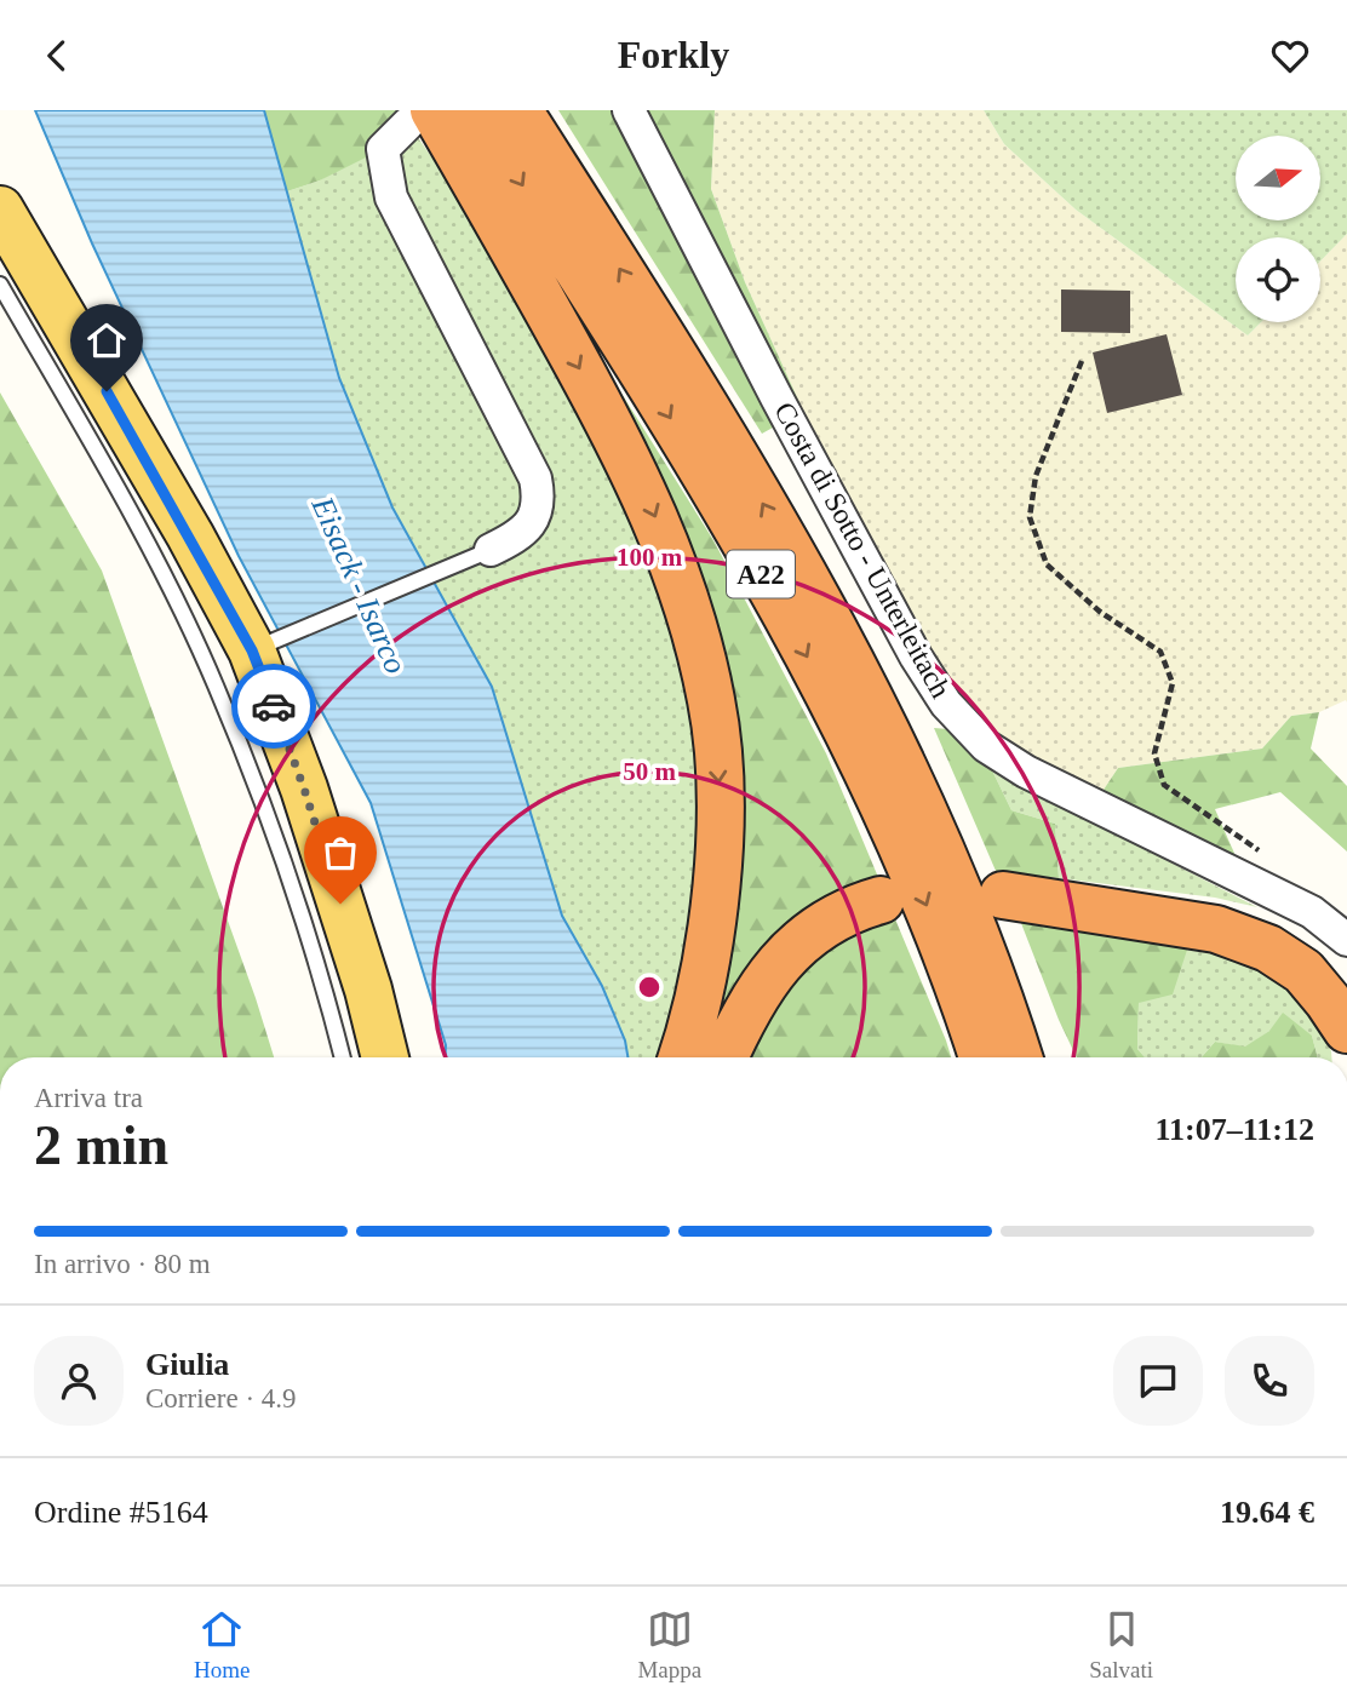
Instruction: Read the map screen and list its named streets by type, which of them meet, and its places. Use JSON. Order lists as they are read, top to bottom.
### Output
{
  "streets": {
    "highway": ["A22"],
    "street": ["Costa di Sotto - Unterleitach"]
  },
  "water": ["Eisack - Isarco"],
  "north": "right",
  "page": {
    "header": "Forkly",
    "heading": ["2 min", "Arriva tra", "11:07–11:12"],
    "panel": [
      "Giulia",
      "Corriere · 4.9",
      "Ordine #5164",
      "19.64 €"
    ],
    "bar": "In arrivo · 80 m",
    "tabs": ["Home", "Mappa", "Salvati"]
  },
  "rings": ["100 m", "50 m"]
}
